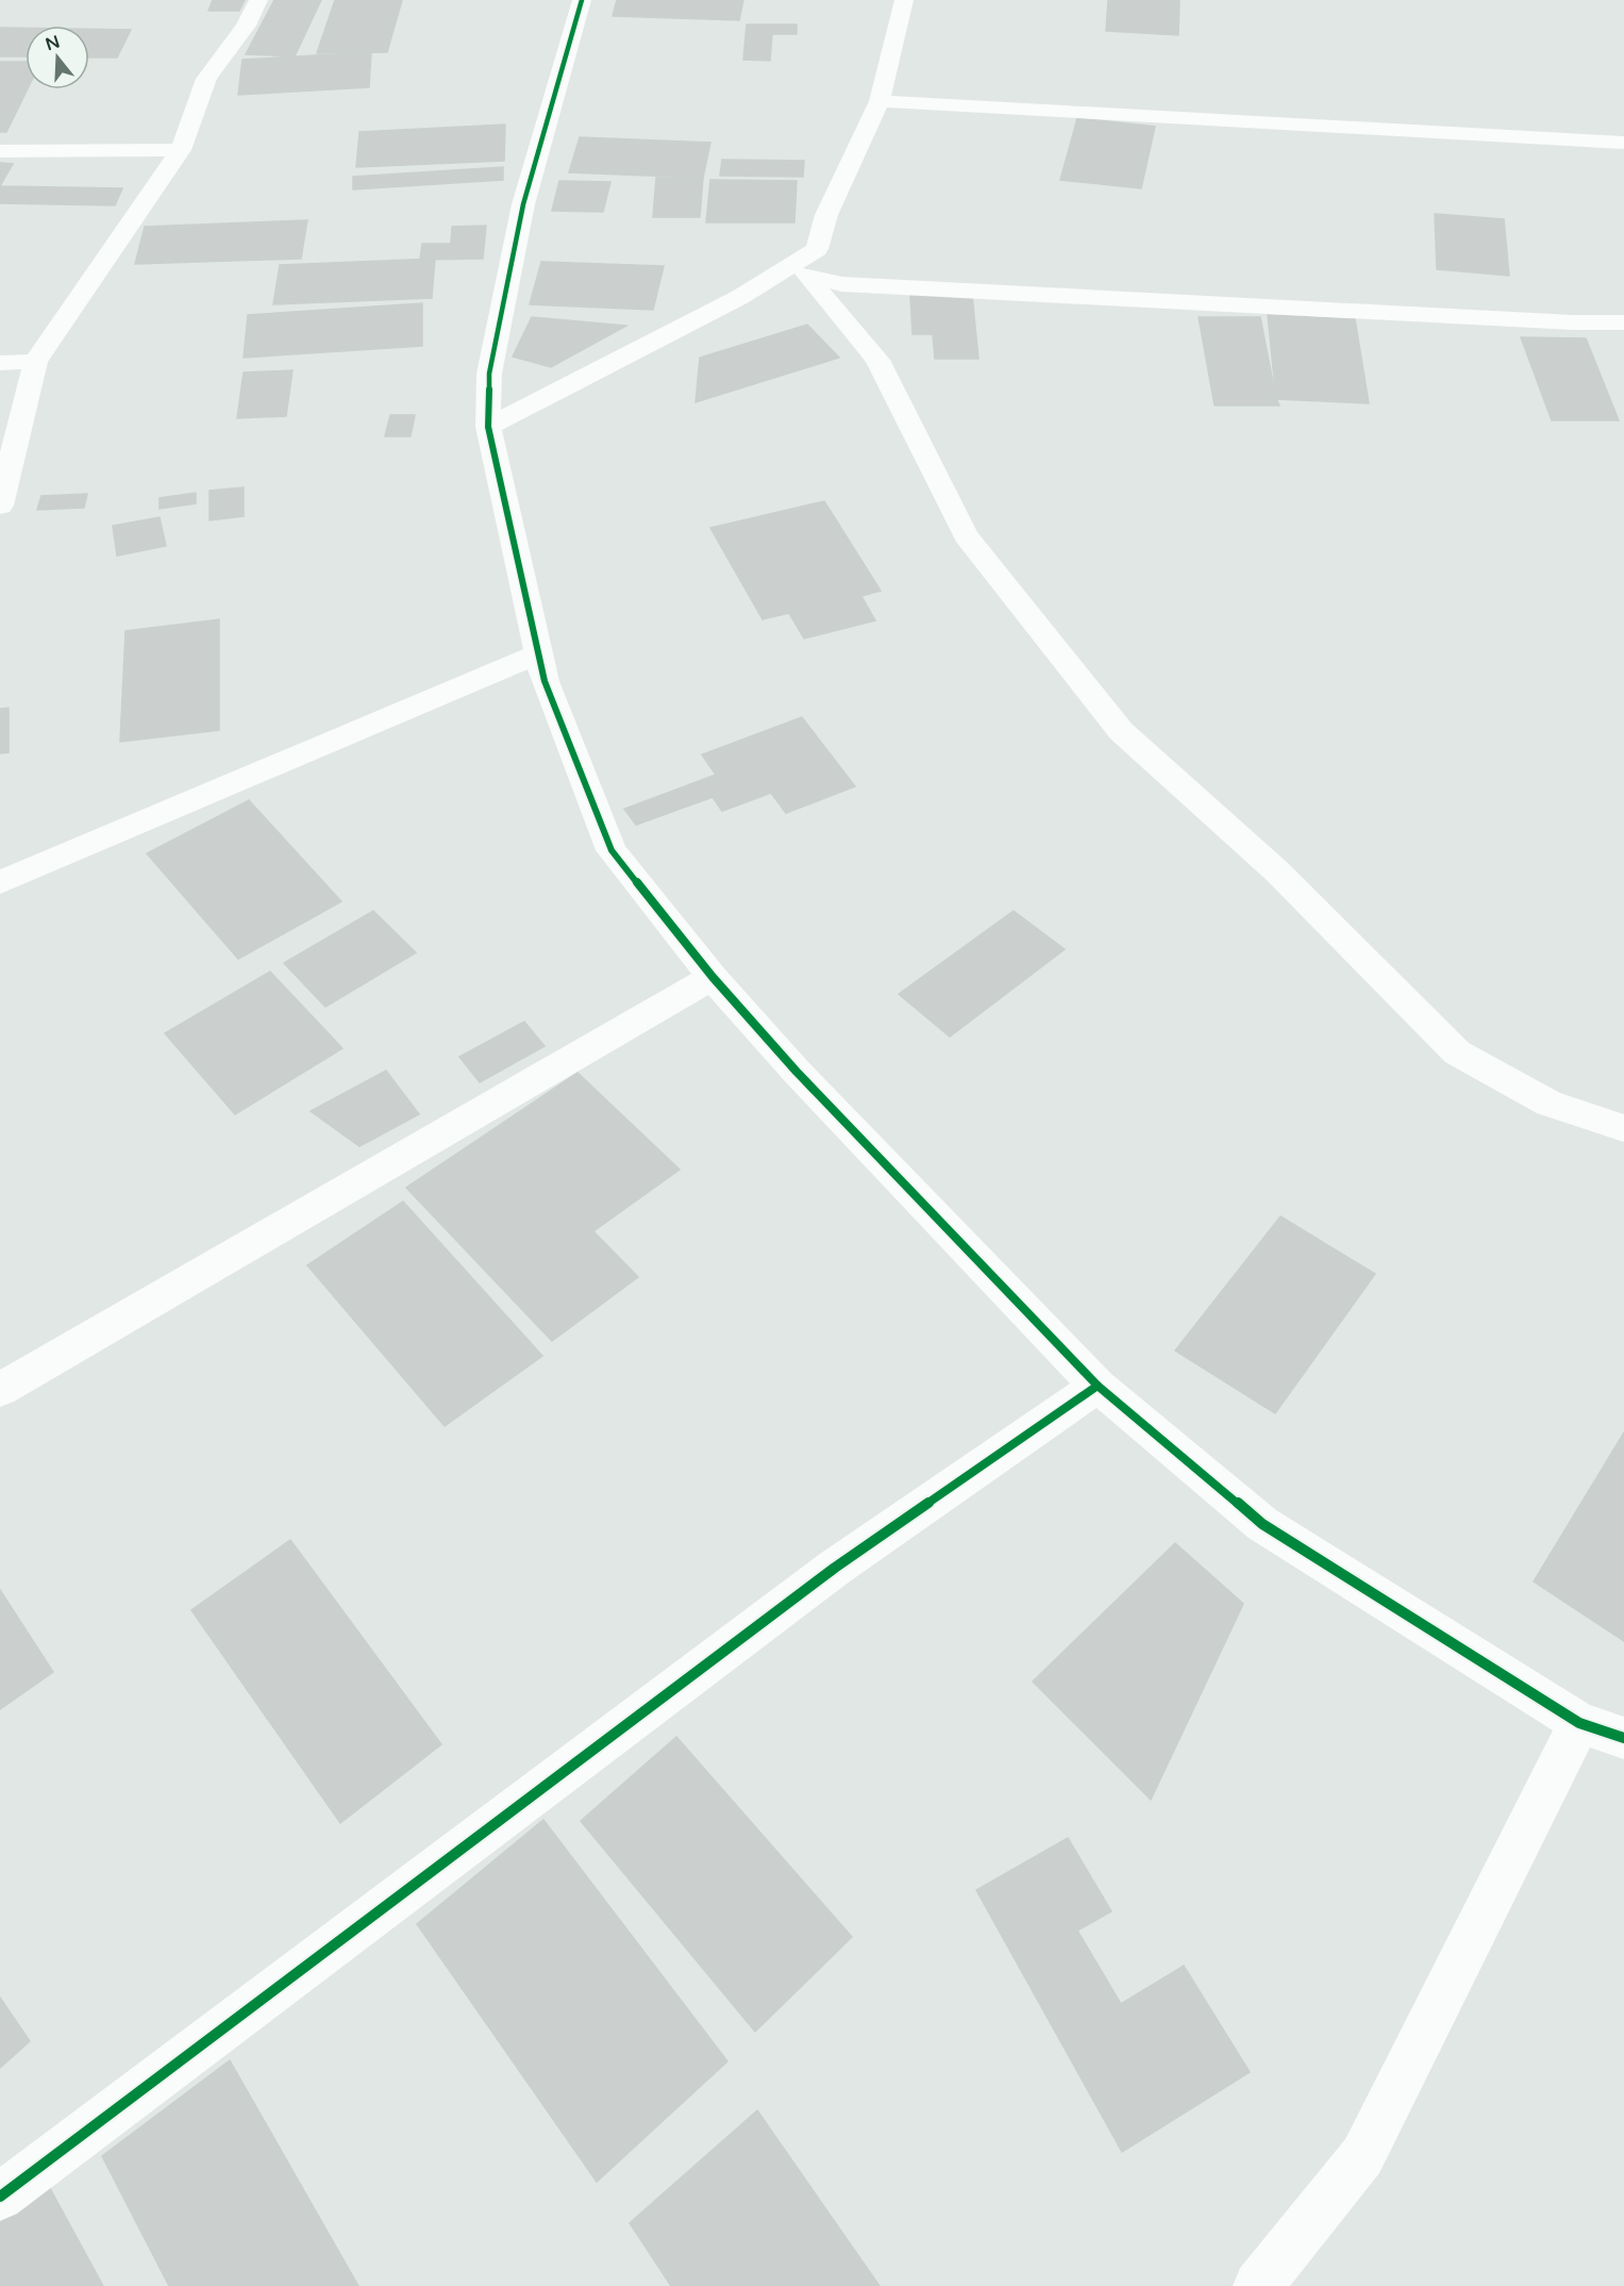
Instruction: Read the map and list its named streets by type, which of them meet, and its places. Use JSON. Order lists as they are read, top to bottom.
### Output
{
  "north": "top"
}
